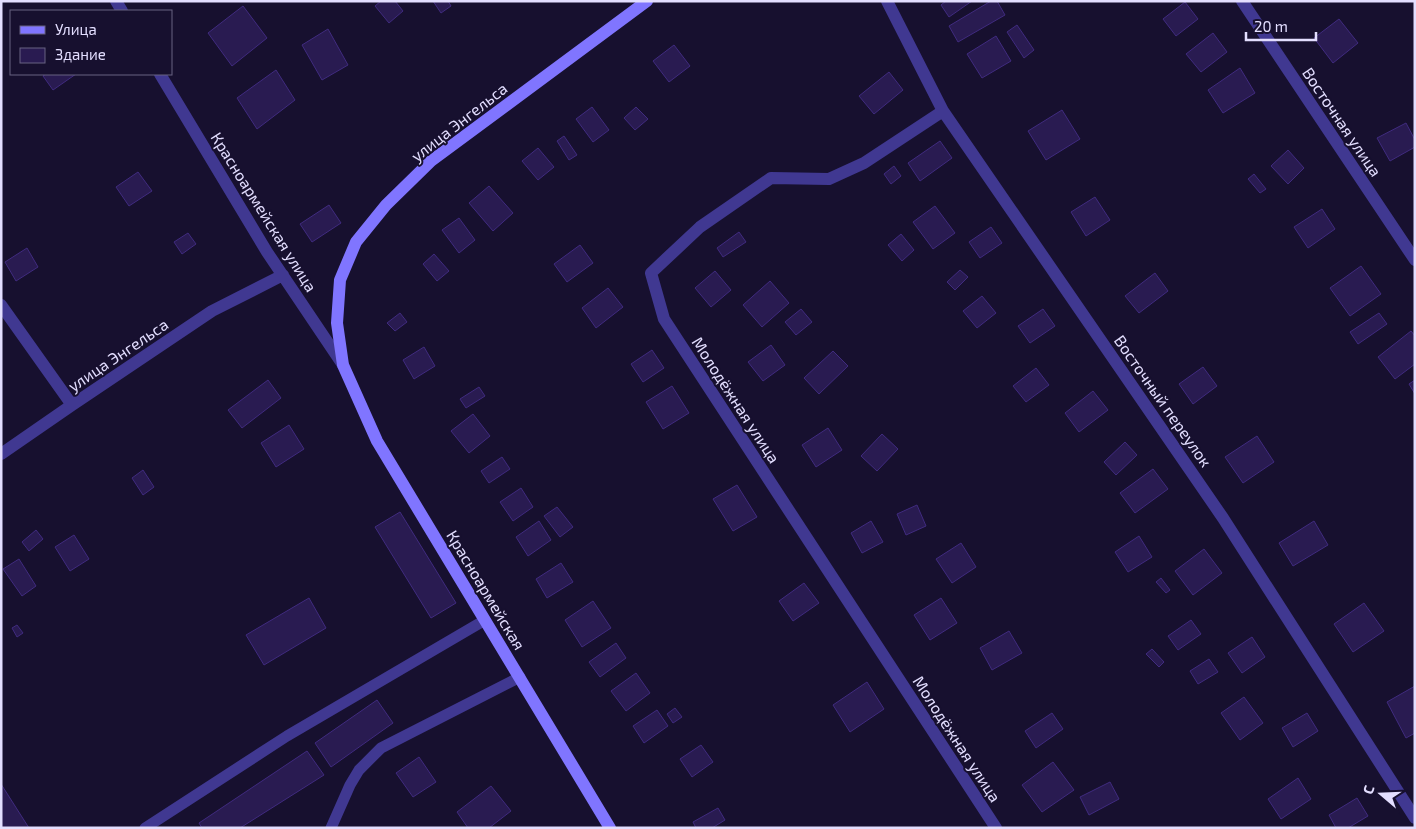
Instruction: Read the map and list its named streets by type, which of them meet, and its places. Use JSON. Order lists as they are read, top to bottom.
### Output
{
  "streets": {
    "street": [
      "улица Энгельса",
      "Восточная улица",
      "Красноармейская улица",
      "Молодёжная улица",
      "Восточный переулок",
      "Красноармейская"
    ]
  },
  "crossings": [
    ["улица Энгельса", "Красноармейская улица"],
    ["улица Энгельса", "Красноармейская"],
    ["Красноармейская улица", "Красноармейская"],
    ["Молодёжная улица", "Восточный переулок"]
  ],
  "legend": ["Улица", "Здание"],
  "scale_bar": "20 m",
  "north": "left"
}
